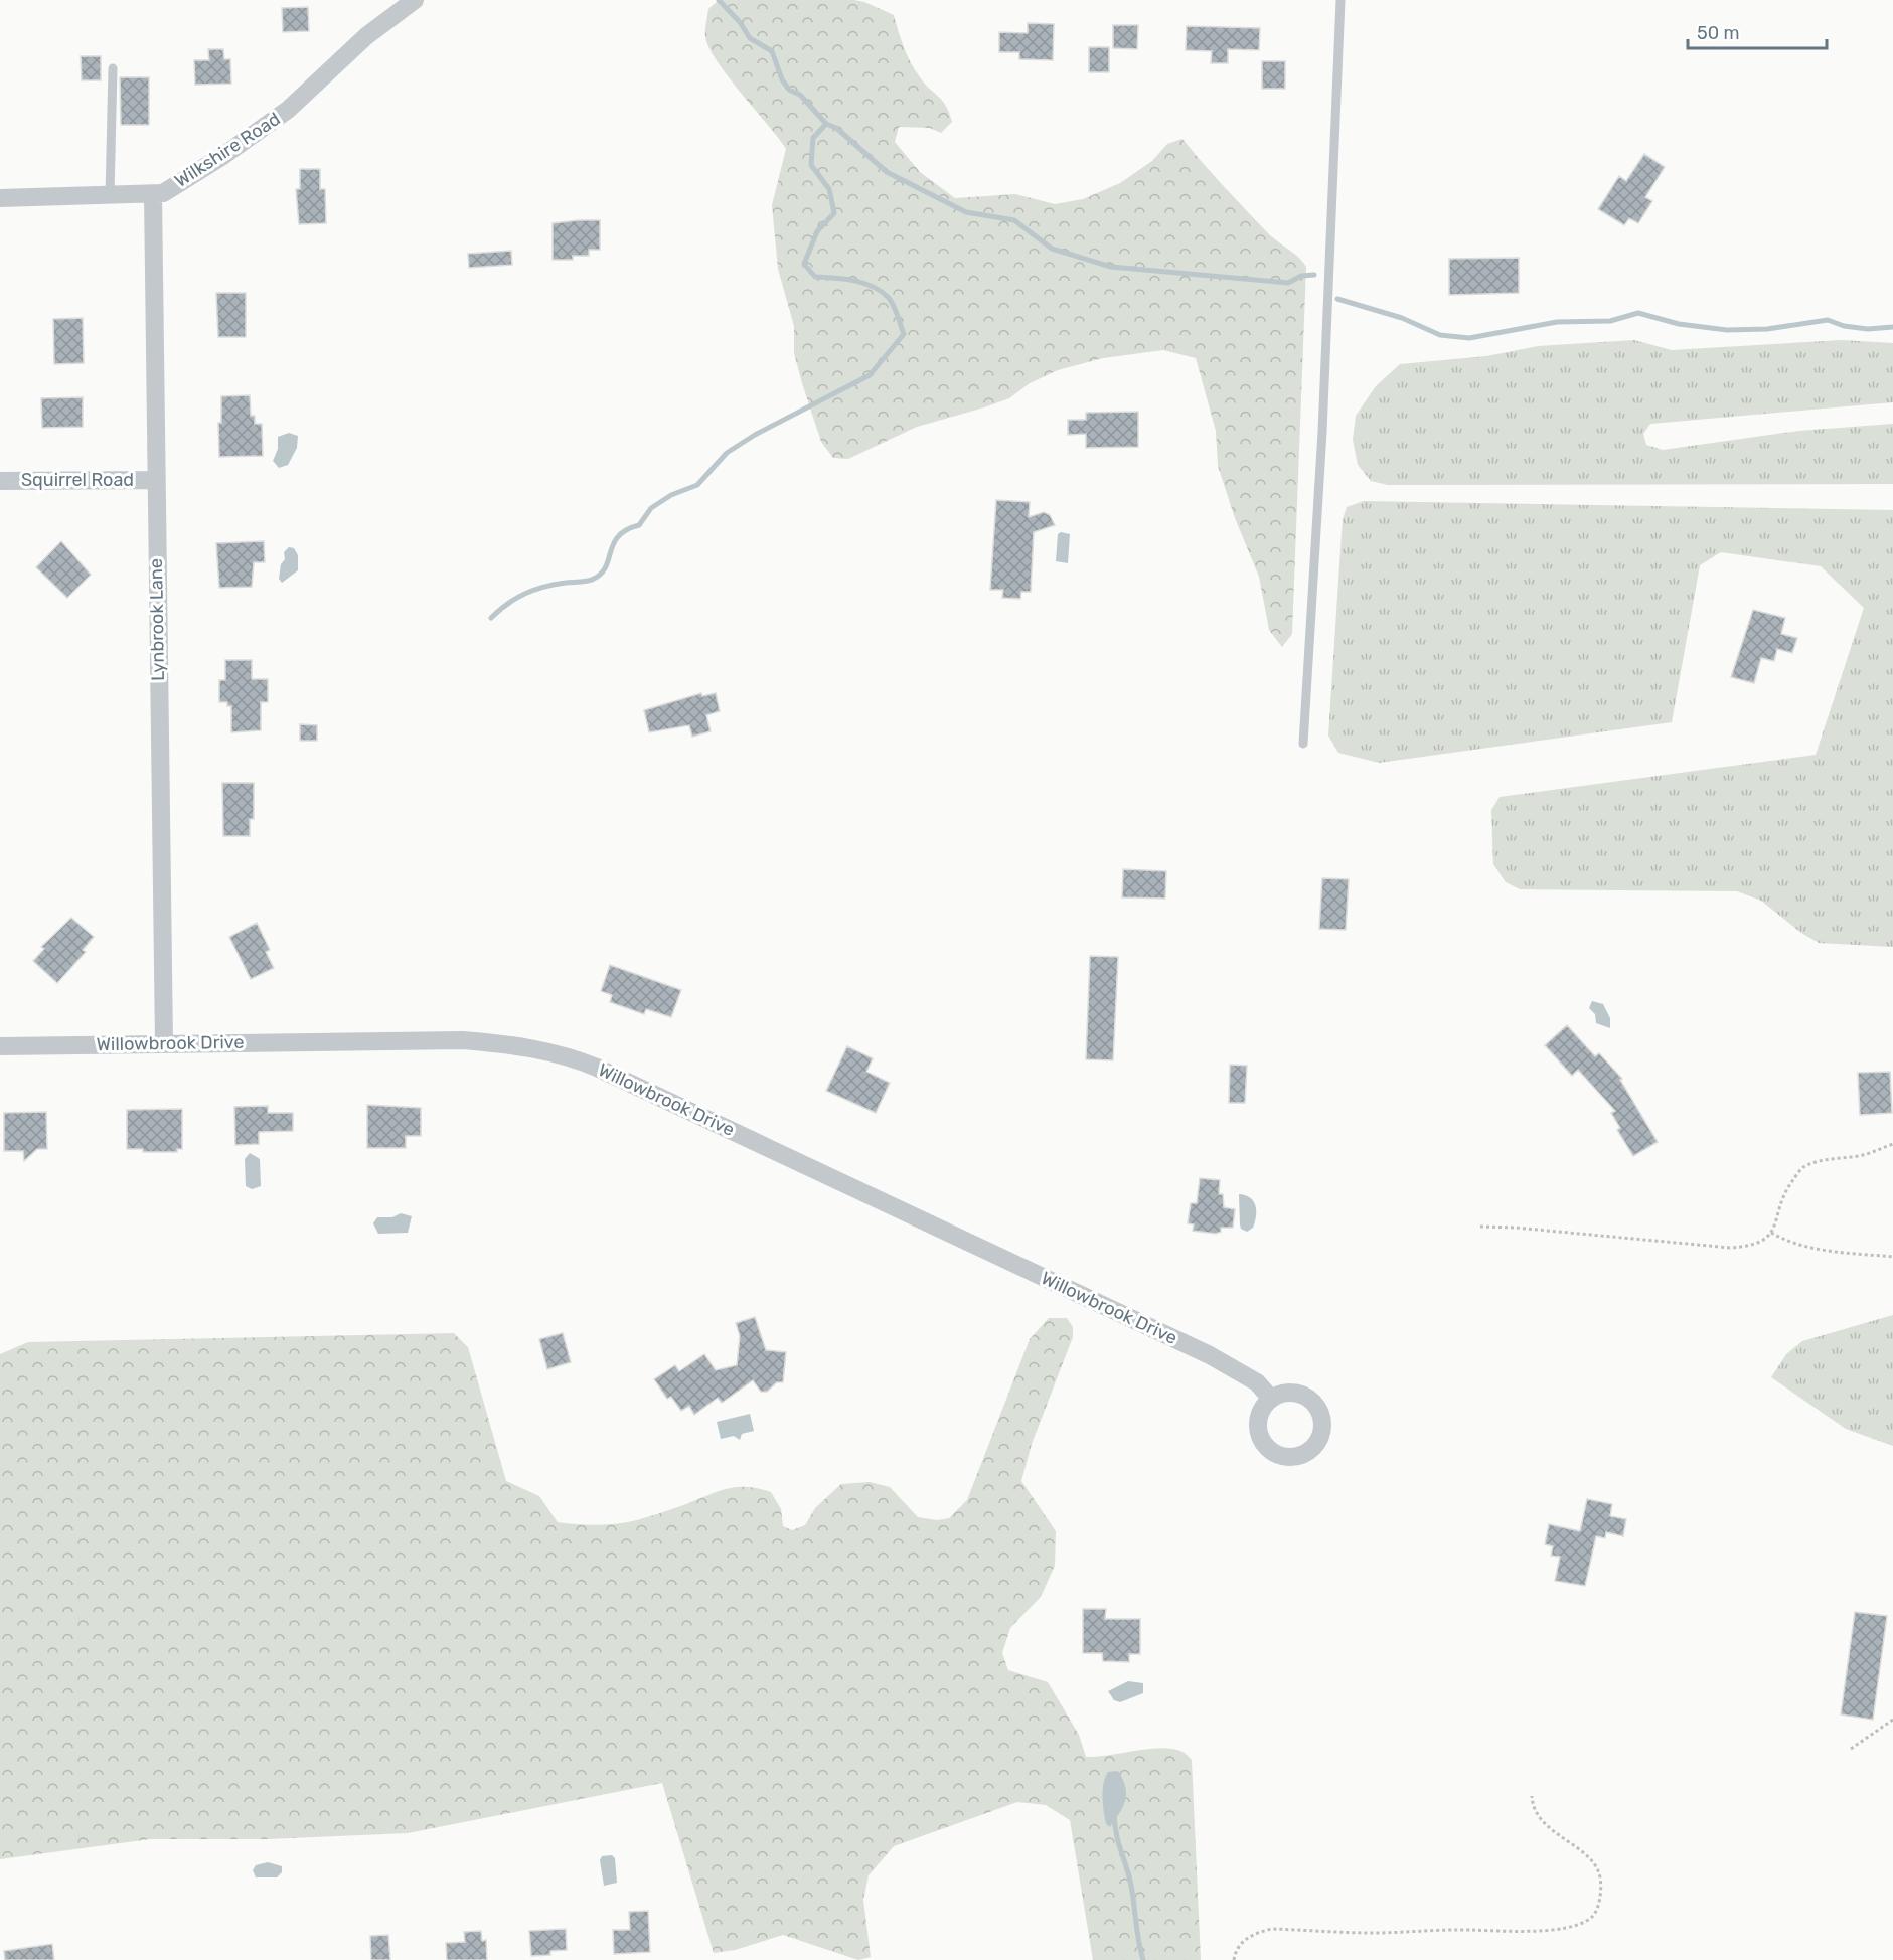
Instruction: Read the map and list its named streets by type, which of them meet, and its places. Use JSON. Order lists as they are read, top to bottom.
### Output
{
  "streets": {
    "street": [
      "Wilkshire Road",
      "Squirrel Road",
      "Lynbrook Lane",
      "Willowbrook Drive"
    ]
  },
  "crossings": [
    ["Wilkshire Road", "Lynbrook Lane"],
    ["Squirrel Road", "Lynbrook Lane"],
    ["Lynbrook Lane", "Willowbrook Drive"]
  ],
  "scale_bar": "50 m"
}
